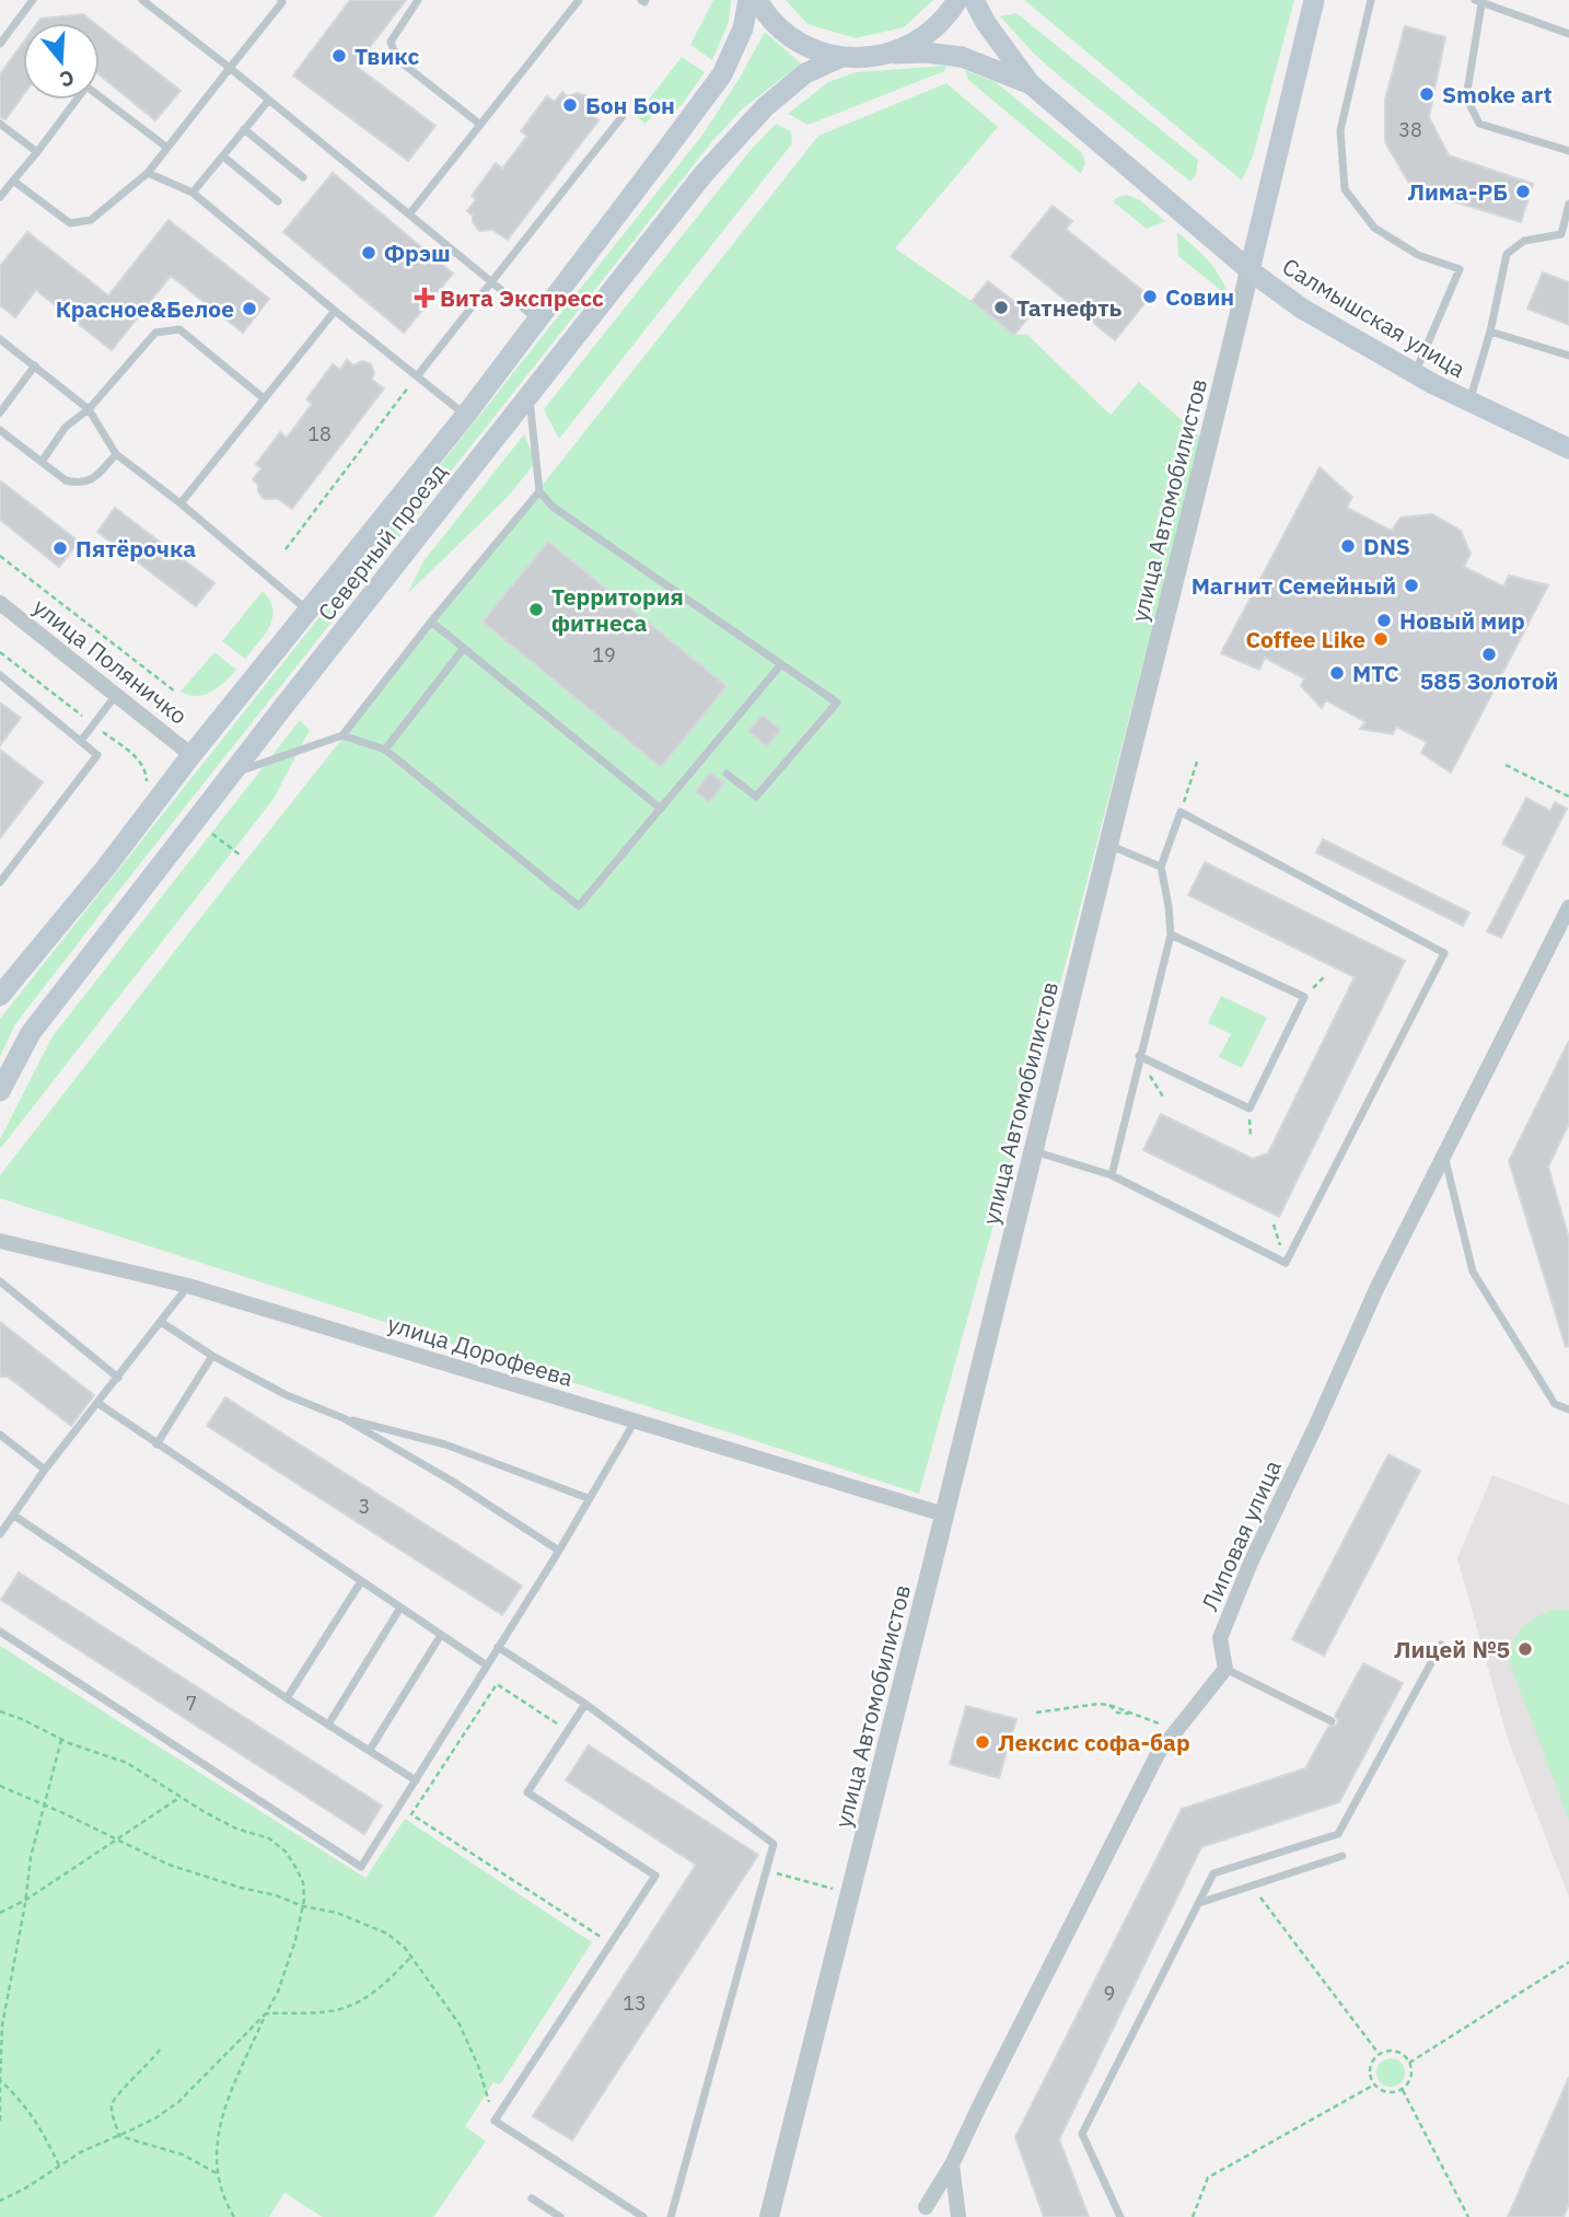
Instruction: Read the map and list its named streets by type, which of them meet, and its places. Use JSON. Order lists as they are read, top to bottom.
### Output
{
  "streets": {
    "main road": ["Салмышская улица", "улица Автомобилистов", "Северный проезд"],
    "street": ["улица Поляничко", "улица Дорофеева", "Липовая улица"]
  },
  "crossings": [
    ["Салмышская улица", "улица Автомобилистов"],
    ["улица Автомобилистов", "улица Дорофеева"],
    ["Северный проезд", "улица Поляничко"]
  ],
  "places": {
    "other": [
      "Твикс",
      "Smoke art",
      "Бон Бон",
      "Лима-РБ",
      "Фрэш",
      "Совин",
      "Татнефть",
      "Красное&Белое",
      "DNS",
      "Пятёрочка",
      "Магнит Семейный",
      "Территория фитнеса",
      "Новый мир",
      "Coffee Like",
      "585 Золотой",
      "МТС",
      "Лицей №5",
      "Лексис софа-бар"
    ],
    "health": ["Вита Экспресс"]
  },
  "house_numbers": [
    "38",
    "18",
    "19",
    "3",
    "7",
    "9",
    "13"
  ],
  "north": "bottom"
}
